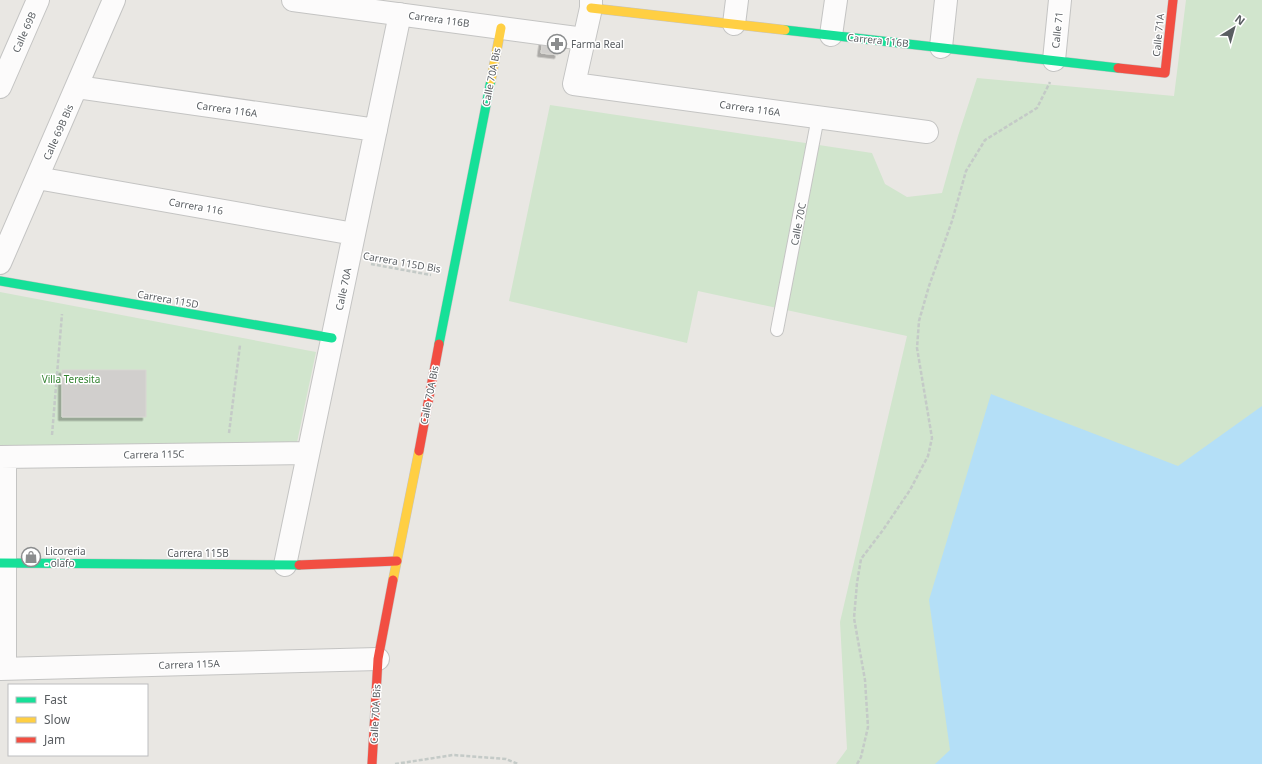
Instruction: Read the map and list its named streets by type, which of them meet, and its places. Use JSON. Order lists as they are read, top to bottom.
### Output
{
  "streets": {
    "street": [
      "Carrera 116B",
      "Calle 71",
      "Calle 69B",
      "Calle 71A",
      "Calle 70A Bis",
      "Carrera 116A",
      "Calle 69B Bis",
      "Carrera 116",
      "Calle 70A",
      "Carrera 115D",
      "Carrera 115C",
      "Carrera 115B",
      "Carrera 115A"
    ],
    "lane": ["Calle 70C"],
    "path": ["Carrera 115D Bis"]
  },
  "crossings": [
    ["Carrera 116B", "Calle 71"],
    ["Carrera 116B", "Calle 71A"],
    ["Carrera 116B", "Calle 70A Bis"],
    ["Carrera 116B", "Carrera 116A"],
    ["Carrera 116B", "Calle 70A"],
    ["Calle 70A Bis", "Carrera 115D Bis"],
    ["Calle 70A Bis", "Carrera 115B"],
    ["Calle 70A Bis", "Carrera 115A"],
    ["Carrera 116A", "Calle 69B Bis"],
    ["Carrera 116A", "Calle 70C"],
    ["Carrera 116A", "Calle 70A"],
    ["Calle 69B Bis", "Carrera 116"],
    ["Carrera 116", "Calle 70A"],
    ["Carrera 115D Bis", "Calle 70A"],
    ["Calle 70A", "Carrera 115D"],
    ["Calle 70A", "Carrera 115C"],
    ["Calle 70A", "Carrera 115B"]
  ],
  "parks": ["Villa Teresita"],
  "places": {
    "pharmacy": ["Farma Real"],
    "shop": ["Licoreria - olafo"]
  },
  "legend": ["Fast", "Slow", "Jam"],
  "north": "top right"
}
